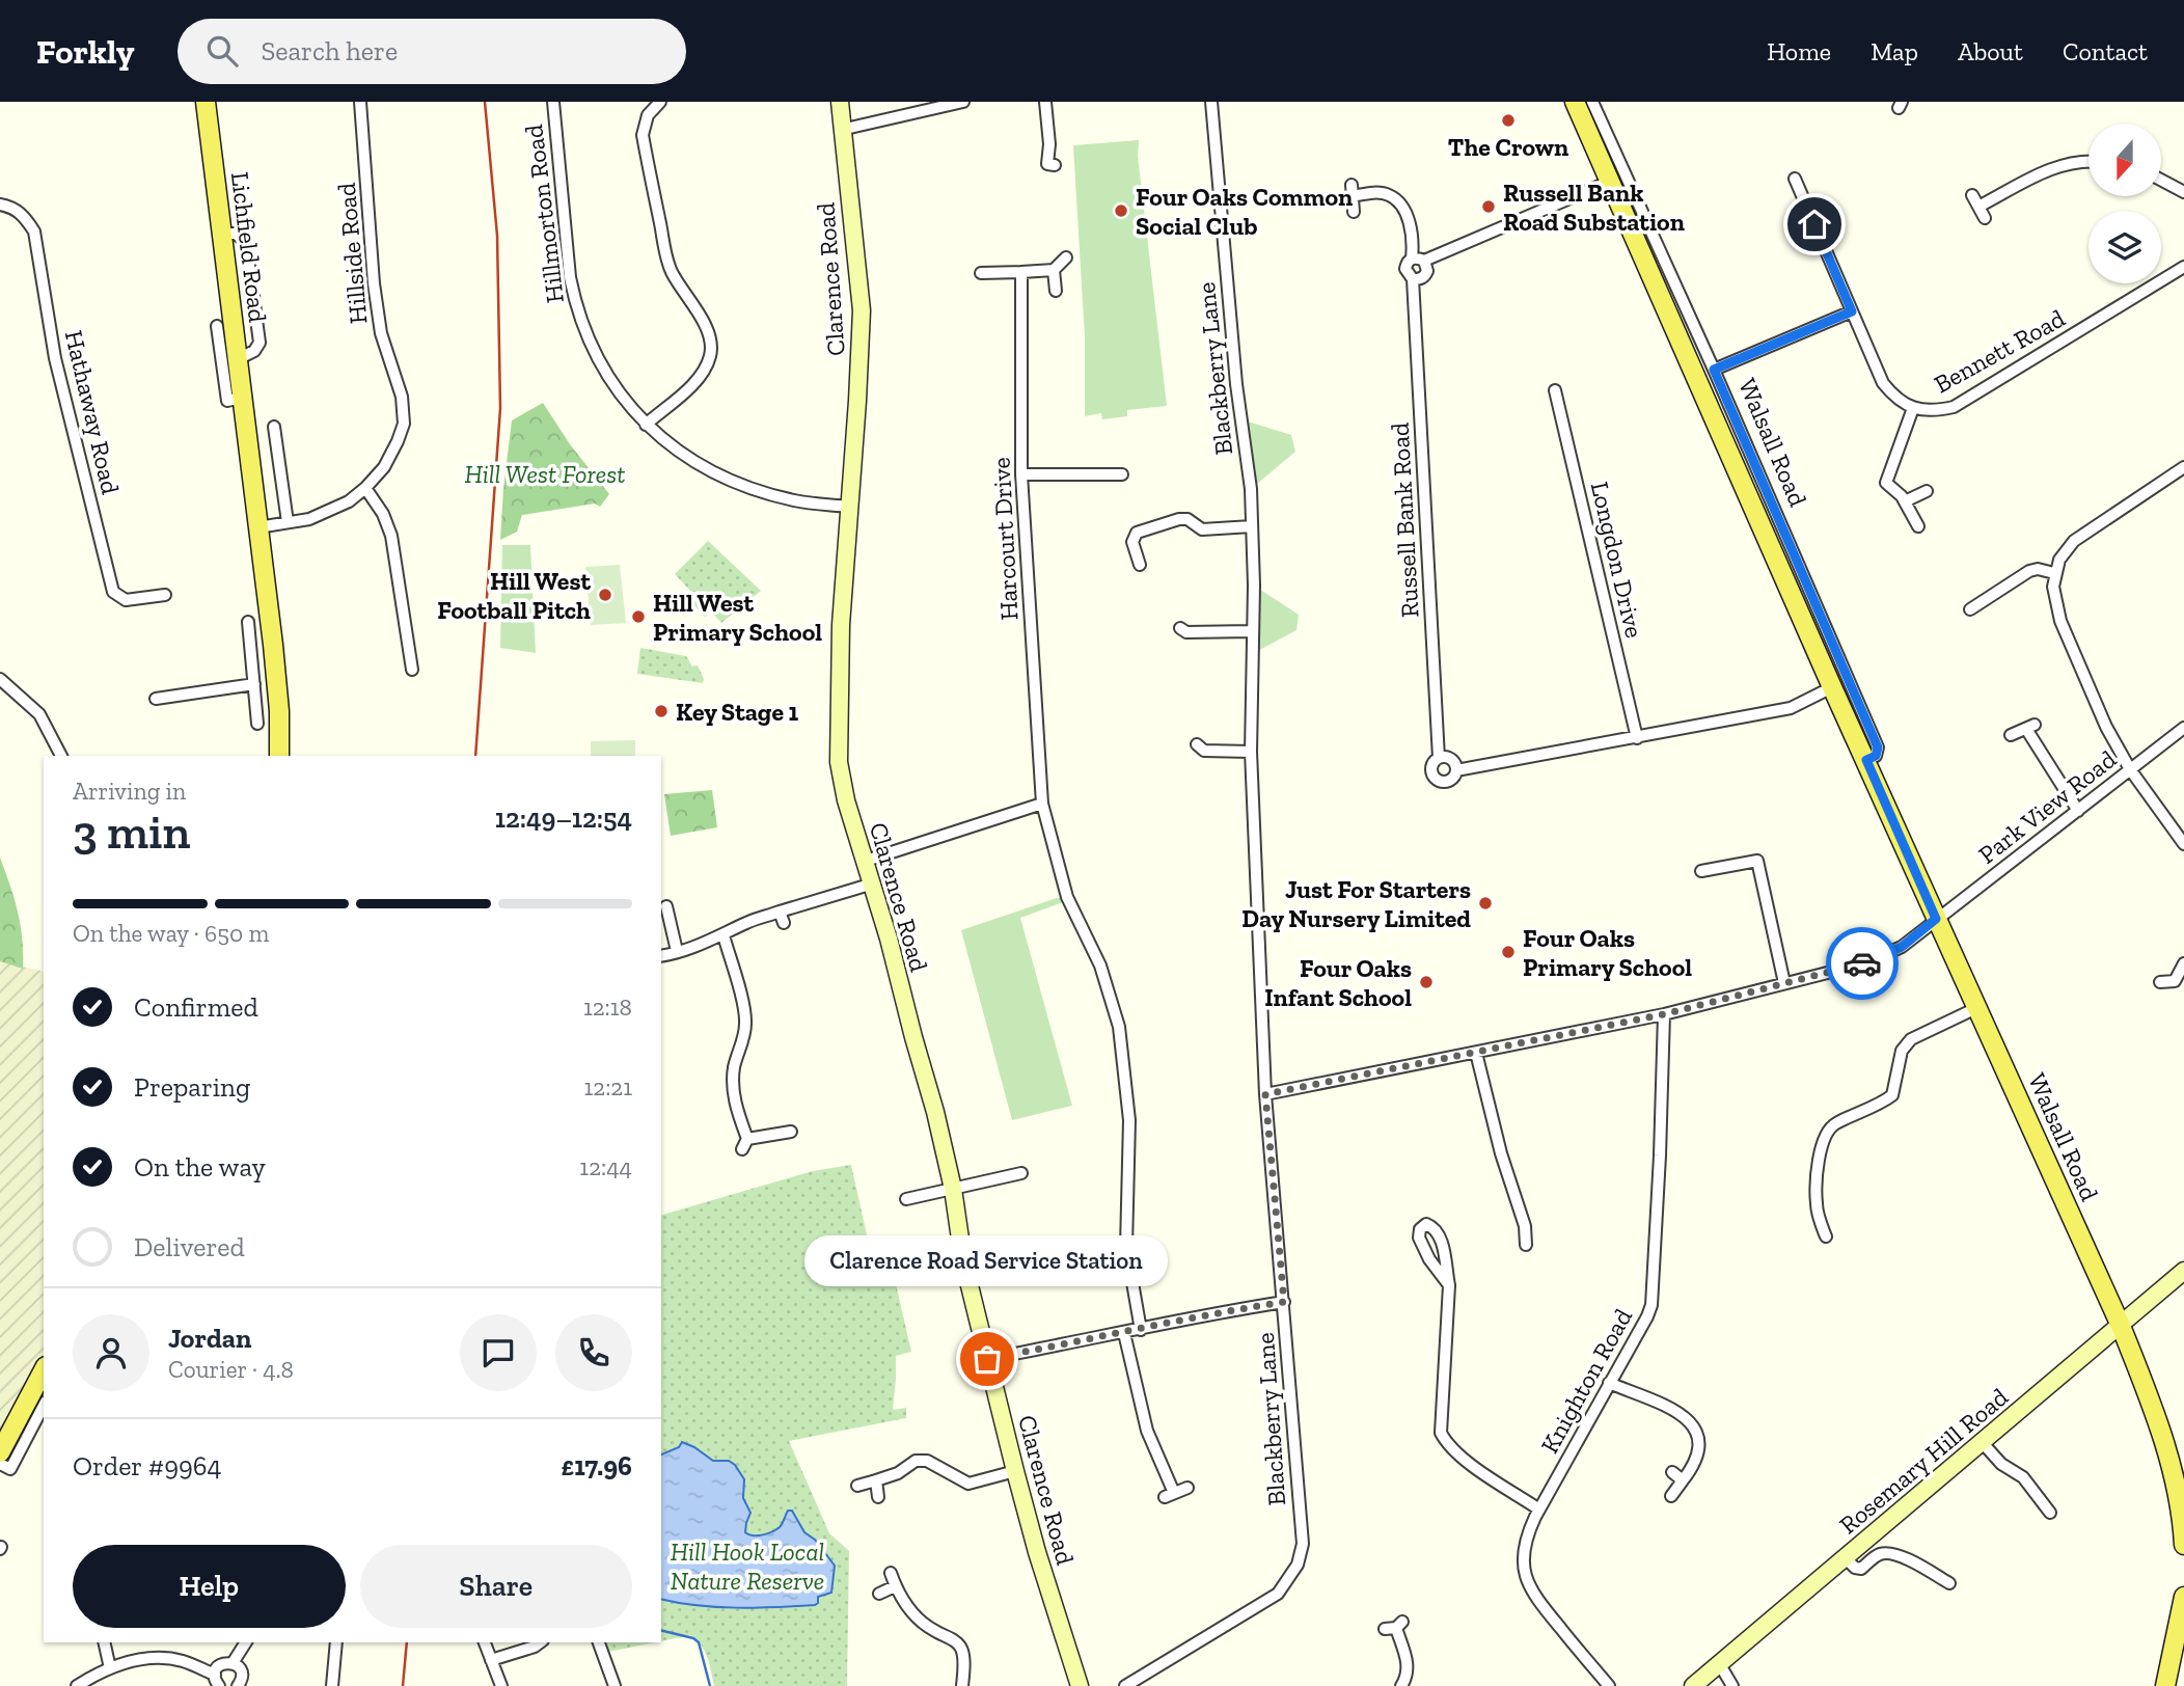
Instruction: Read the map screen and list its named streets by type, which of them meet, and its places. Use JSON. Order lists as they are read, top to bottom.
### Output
{
  "streets": {
    "main road": ["Lichfield Road", "Walsall Road"],
    "street": [
      "Hillmorton Road",
      "Hillside Road",
      "Clarence Road",
      "Bennett Road",
      "Blackberry Lane",
      "Hathaway Road",
      "Russell Bank Road",
      "Harcourt Drive",
      "Longdon Drive",
      "Park View Road",
      "Knighton Road",
      "Rosemary Hill Road"
    ]
  },
  "crossings": [
    ["Hillmorton Road", "Clarence Road"],
    ["Lichfield Road", "Hillside Road"],
    ["Blackberry Lane", "Park View Road"],
    ["Walsall Road", "Russell Bank Road"],
    ["Walsall Road", "Park View Road"],
    ["Walsall Road", "Rosemary Hill Road"],
    ["Russell Bank Road", "Longdon Drive"],
    ["Park View Road", "Knighton Road"]
  ],
  "parks": ["Hill West Forest", "Hill Hook Local Nature Reserve"],
  "places": [
    "The Crown",
    "Russell Bank Road Substation",
    "Four Oaks Common Social Club",
    "Hill West Football Pitch",
    "Hill West Primary School",
    "Key Stage 1",
    "Just For Starters Day Nursery Limited",
    "Four Oaks Primary School",
    "Four Oaks Infant School",
    "Clarence Road Service Station"
  ],
  "north": "bottom",
  "page": {
    "header": "Forkly",
    "search": "Search here",
    "nav": [
      "Home",
      "Map",
      "About",
      "Contact"
    ],
    "heading": ["3 min", "Arriving in", "12:49–12:54"],
    "panel": [
      "Jordan",
      "Courier · 4.8",
      "Order #9964",
      "£17.96"
    ],
    "bar": "On the way · 650 m",
    "list": [
      ["Confirmed", "12:18"],
      ["Preparing", "12:21"],
      ["On the way", "12:44"],
      "Delivered"
    ],
    "bubble": "Clarence Road Service Station",
    "buttons": ["Help", "Share"]
  }
}
